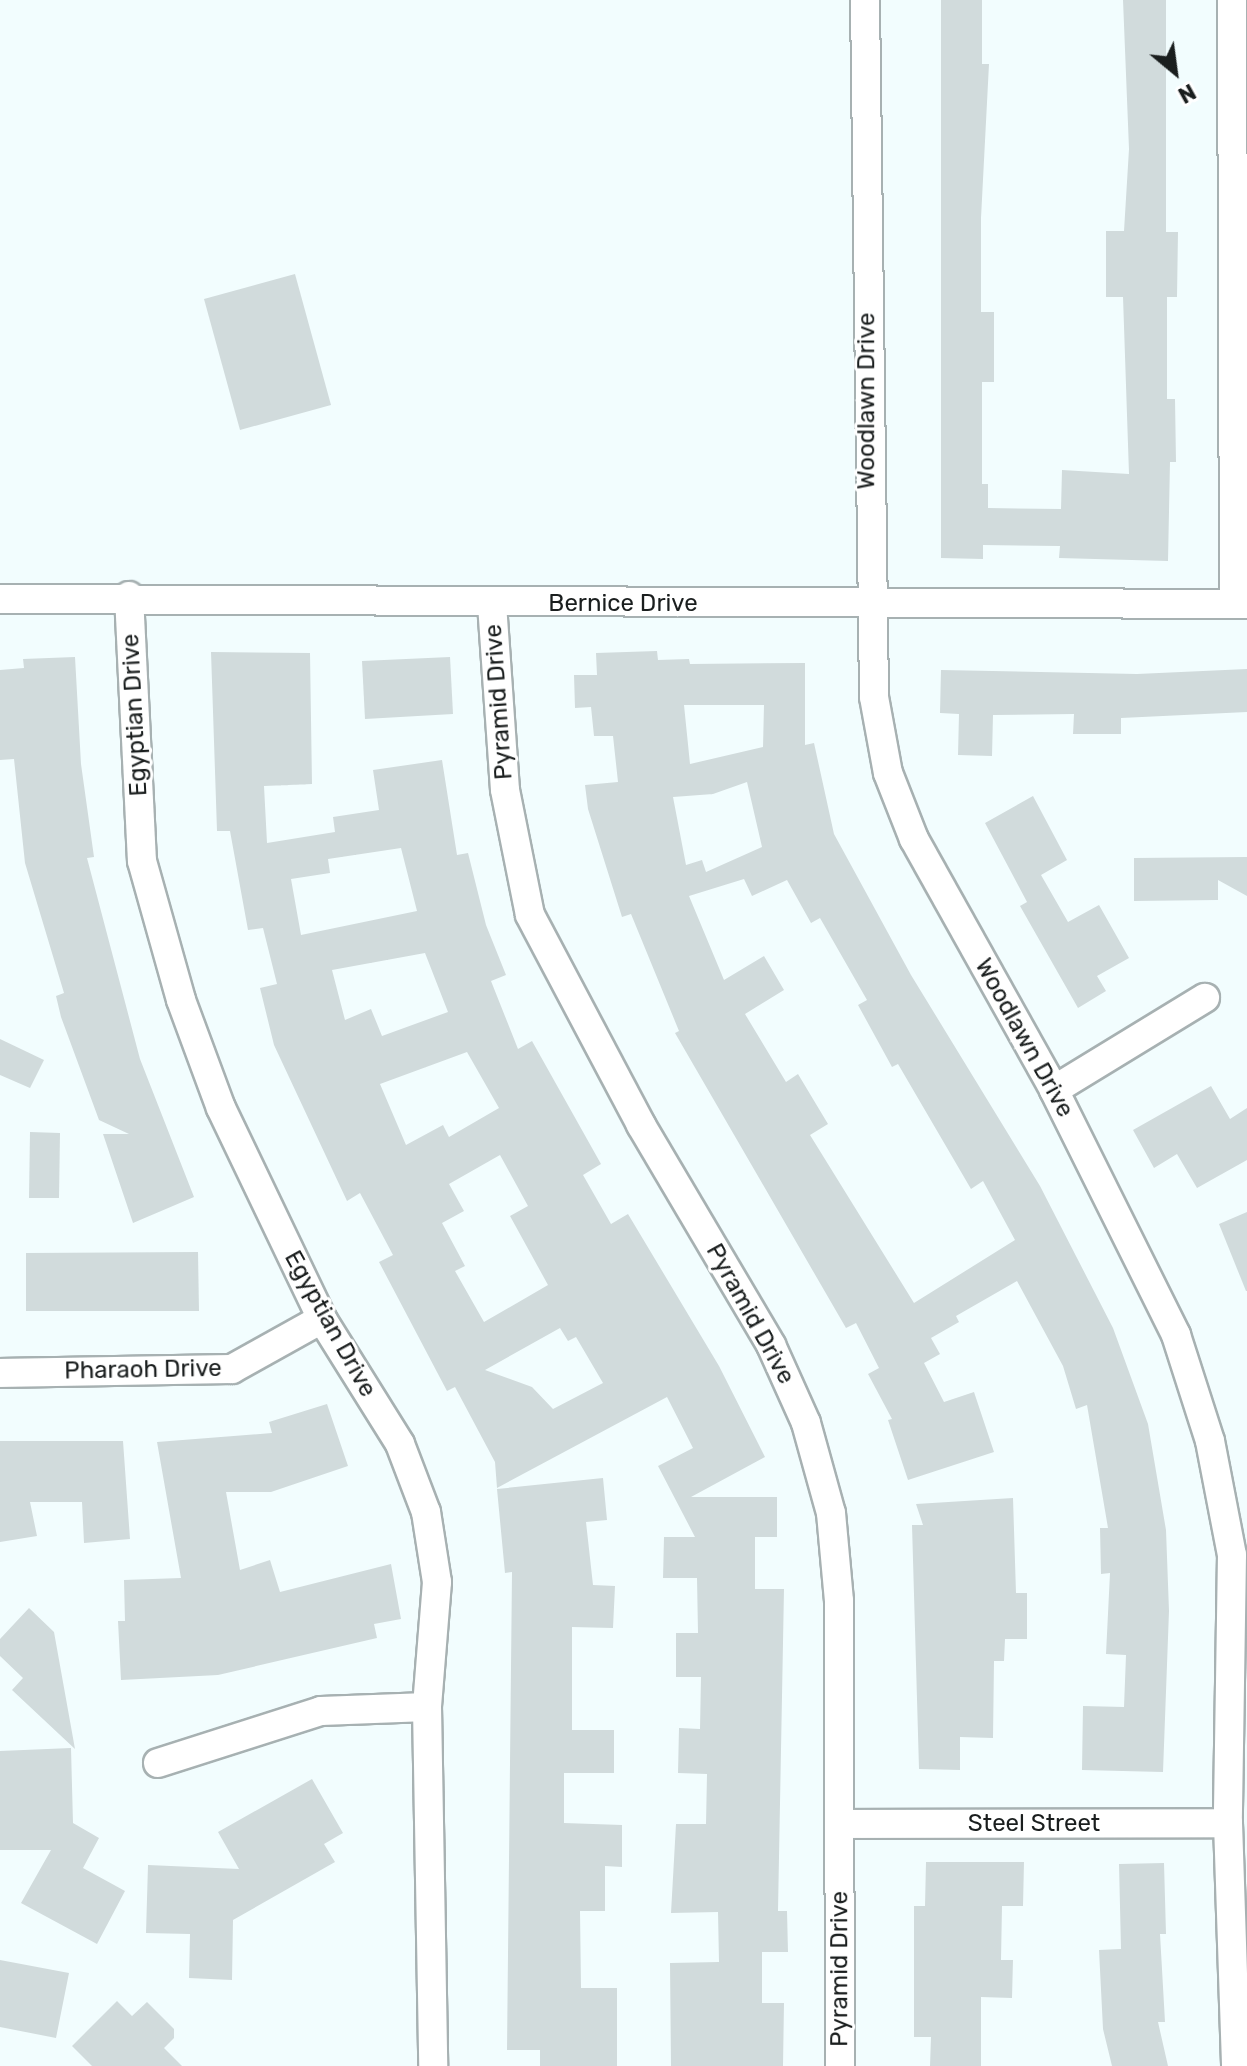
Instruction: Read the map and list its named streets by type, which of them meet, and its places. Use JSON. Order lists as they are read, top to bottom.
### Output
{
  "streets": {
    "street": [
      "Woodlawn Drive",
      "Bernice Drive",
      "Pyramid Drive",
      "Egyptian Drive",
      "Pharaoh Drive",
      "Steel Street"
    ]
  },
  "crossings": [
    ["Woodlawn Drive", "Bernice Drive"],
    ["Woodlawn Drive", "Steel Street"],
    ["Bernice Drive", "Pyramid Drive"],
    ["Bernice Drive", "Egyptian Drive"],
    ["Pyramid Drive", "Steel Street"],
    ["Egyptian Drive", "Pharaoh Drive"]
  ],
  "north": "bottom right"
}
